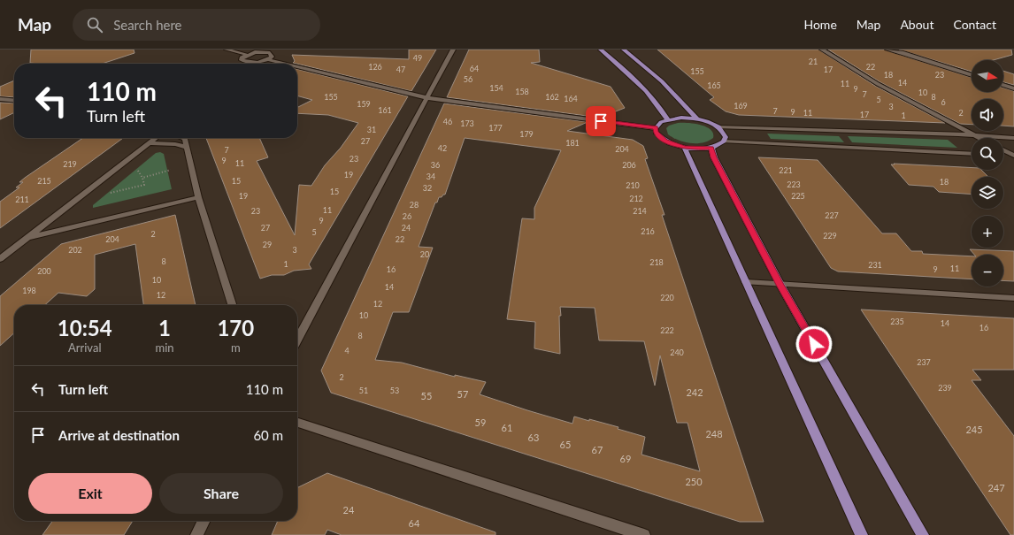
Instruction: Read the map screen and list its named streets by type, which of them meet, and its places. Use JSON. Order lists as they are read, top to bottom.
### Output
{
  "house_numbers": [
    "49",
    "21",
    "126",
    "22",
    "64",
    "47",
    "17",
    "155",
    "18",
    "23",
    "56",
    "14",
    "11",
    "165",
    "154",
    "9",
    "158",
    "10",
    "7",
    "155",
    "162",
    "8",
    "164",
    "5",
    "6",
    "159",
    "169",
    "3",
    "161",
    "7",
    "9",
    "11",
    "2",
    "17",
    "1",
    "46",
    "173",
    "177",
    "31",
    "179",
    "27",
    "181",
    "42",
    "204",
    "7",
    "23",
    "9",
    "11",
    "219",
    "36",
    "206",
    "221",
    "19",
    "34",
    "215",
    "15",
    "18",
    "223",
    "210",
    "32",
    "15",
    "19",
    "225",
    "212",
    "211",
    "28",
    "11",
    "23",
    "214",
    "227",
    "26",
    "9",
    "27",
    "24",
    "216",
    "5",
    "2",
    "229",
    "204",
    "22",
    "29",
    "202",
    "3",
    "20",
    "8",
    "218",
    "1",
    "231",
    "11",
    "16",
    "9",
    "200",
    "10",
    "14",
    "198",
    "12",
    "220",
    "12",
    "10",
    "235",
    "14",
    "16",
    "222",
    "8",
    "4",
    "240",
    "237",
    "2",
    "239",
    "51",
    "53",
    "242",
    "57",
    "55",
    "59",
    "61",
    "245",
    "248",
    "63",
    "65",
    "67",
    "69",
    "250",
    "247",
    "24",
    "64"
  ],
  "north": "right",
  "page": {
    "header": "Map",
    "search": "Search here",
    "nav": [
      "Home",
      "Map",
      "About",
      "Contact"
    ],
    "map_buttons": ["+", "−"],
    "turn": ["110 m", "Turn left"],
    "eta": [
      "10:54",
      "Arrival",
      "1",
      "min",
      "170",
      "m"
    ],
    "list": [
      {
        "name": "Turn left",
        "value": "110 m"
      },
      {
        "name": "Arrive at destination",
        "value": "60 m"
      }
    ],
    "buttons": ["Exit", "Share"]
  }
}
